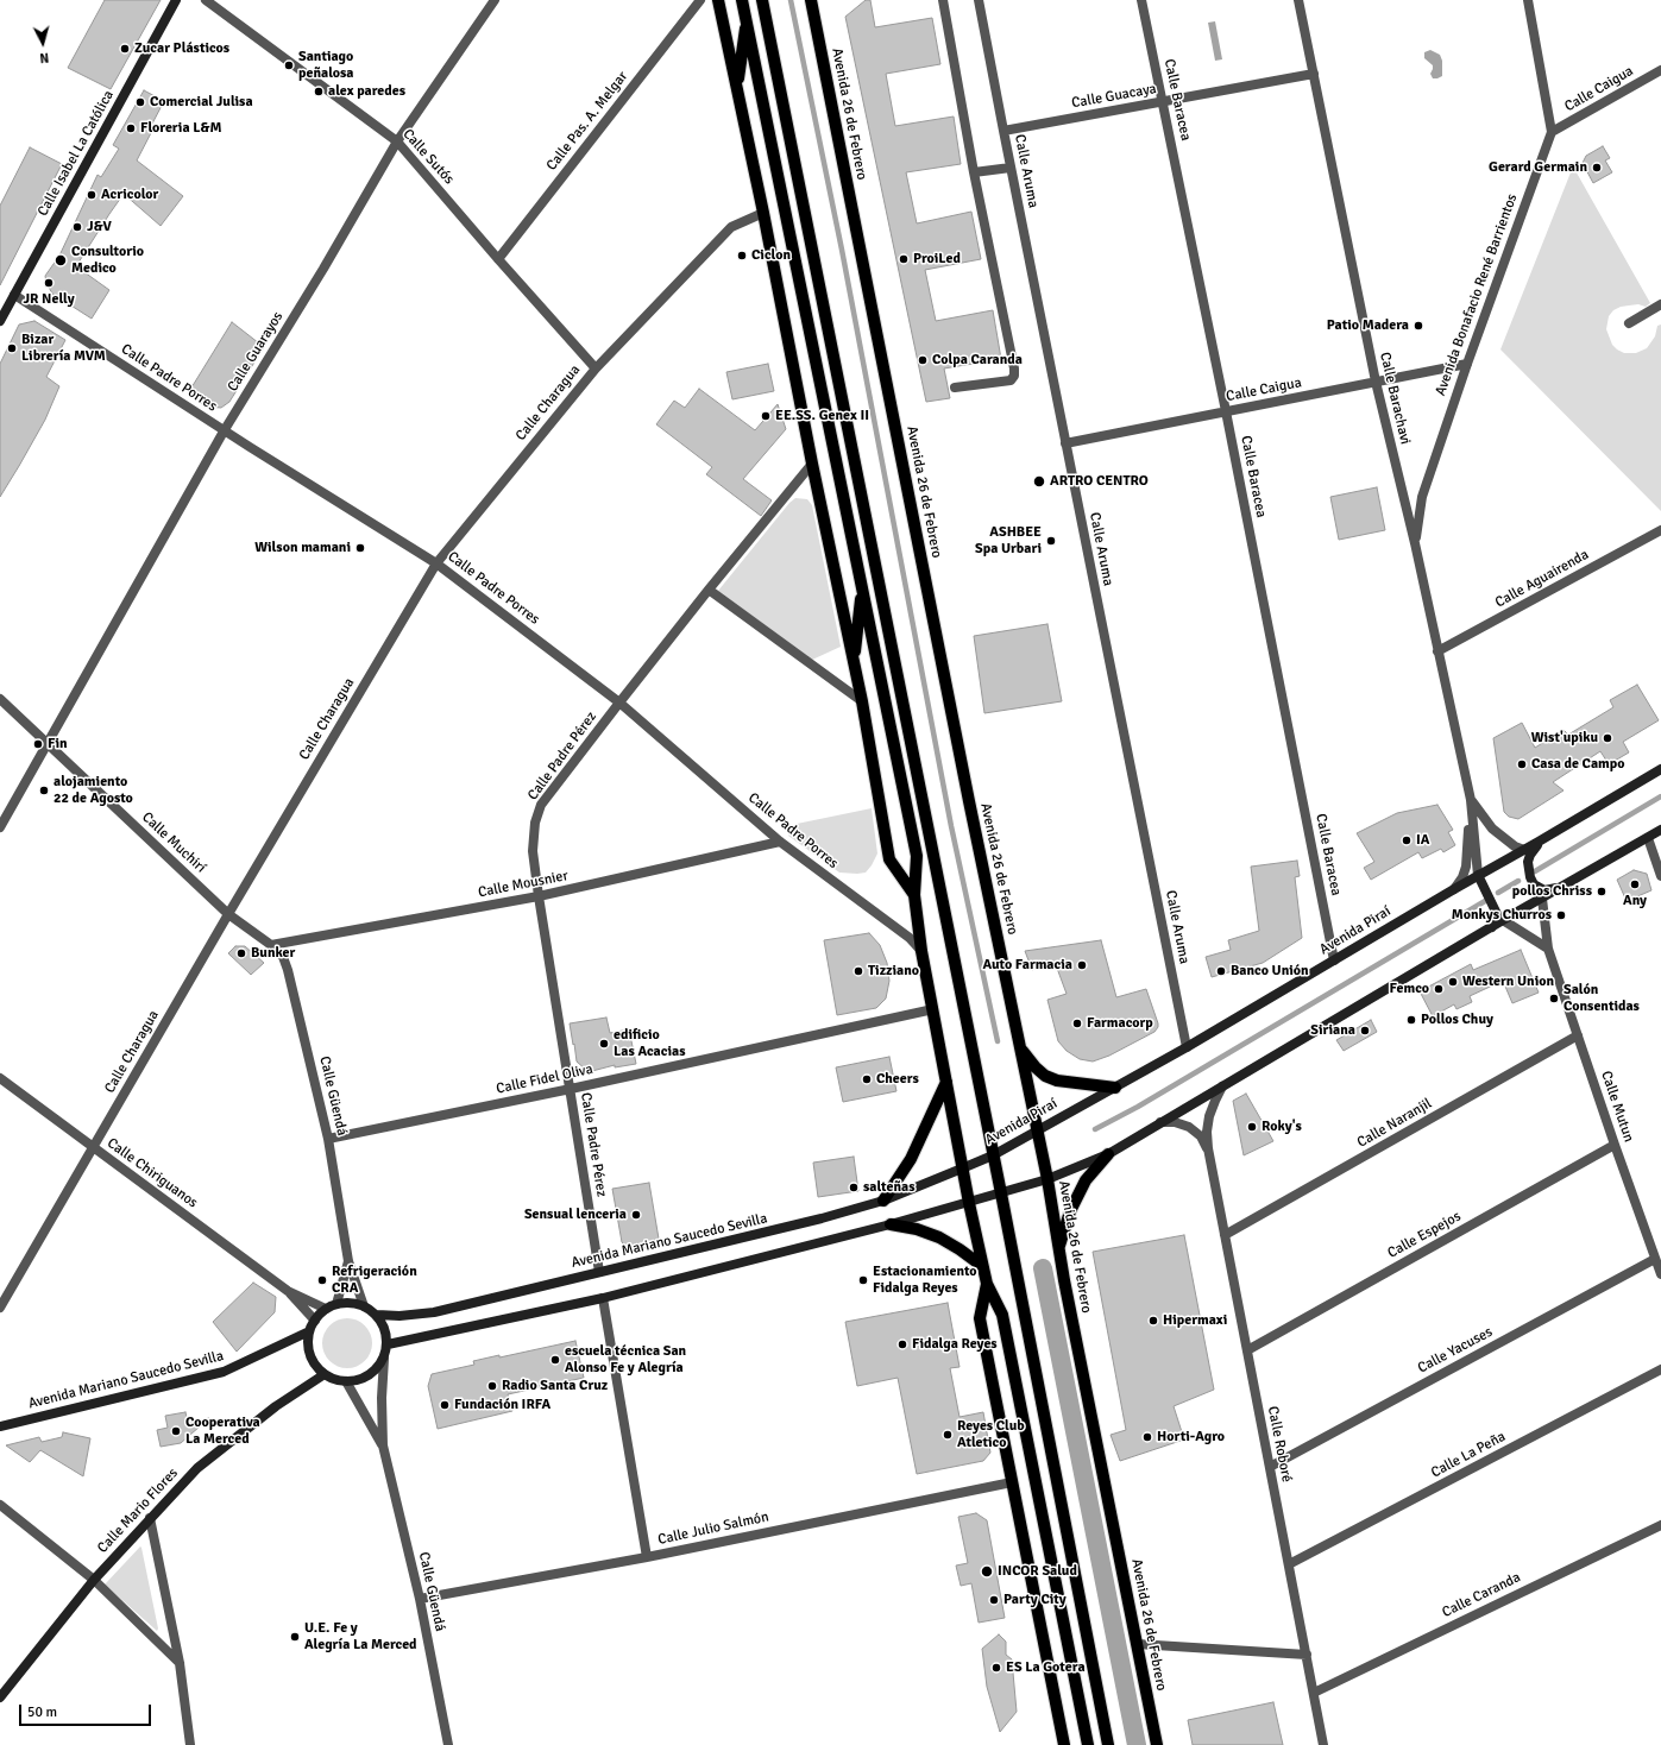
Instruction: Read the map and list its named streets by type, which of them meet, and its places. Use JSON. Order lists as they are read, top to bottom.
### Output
{
  "streets": {
    "main road": ["Avenida 26 de Febrero"],
    "street": [
      "Calle Caigua",
      "Calle Guacaya",
      "Calle Baracea",
      "Calle Pas. A. Melgar",
      "Calle Isabel La Católica",
      "Calle Sutós",
      "Calle Aruma",
      "Avenida Bonafacio René Barrientos",
      "Calle Guarayos",
      "Calle Padre Porres",
      "Calle Barachavi",
      "Calle Charagua",
      "Calle Aguairenda",
      "Calle Padre Pérez",
      "Calle Muchirí",
      "Calle Mousnier",
      "Avenida Piraí",
      "Calle Fidel Oliva",
      "Calle Güendá",
      "Calle Mutun",
      "Calle Naranjil",
      "Calle Chiriguanos",
      "Calle Espejos",
      "Avenida Mariano Saucedo Sevilla",
      "Calle Yacuses",
      "Calle Roboré",
      "Calle La Peña",
      "Calle Mario Flores",
      "Calle Julio Salmón",
      "Calle Caranda"
    ]
  },
  "crossings": [
    ["Calle Caigua", "Calle Baracea"],
    ["Calle Caigua", "Calle Aruma"],
    ["Calle Caigua", "Avenida Bonafacio René Barrientos"],
    ["Calle Caigua", "Calle Barachavi"],
    ["Calle Guacaya", "Calle Baracea"],
    ["Calle Guacaya", "Calle Aruma"],
    ["Calle Guacaya", "Calle Barachavi"],
    ["Calle Baracea", "Avenida Piraí"],
    ["Avenida 26 de Febrero", "Avenida Piraí"],
    ["Calle Pas. A. Melgar", "Calle Sutós"],
    ["Calle Isabel La Católica", "Calle Padre Porres"],
    ["Calle Sutós", "Calle Guarayos"],
    ["Calle Sutós", "Calle Charagua"],
    ["Calle Aruma", "Avenida Piraí"],
    ["Avenida Bonafacio René Barrientos", "Calle Barachavi"],
    ["Calle Guarayos", "Calle Padre Porres"],
    ["Calle Guarayos", "Calle Muchirí"],
    ["Calle Padre Porres", "Calle Charagua"],
    ["Calle Padre Porres", "Calle Padre Pérez"],
    ["Calle Padre Porres", "Calle Mousnier"],
    ["Calle Barachavi", "Calle Aguairenda"],
    ["Calle Barachavi", "Avenida Piraí"],
    ["Calle Charagua", "Calle Muchirí"],
    ["Calle Charagua", "Calle Chiriguanos"],
    ["Calle Padre Pérez", "Calle Mousnier"],
    ["Calle Padre Pérez", "Calle Fidel Oliva"],
    ["Calle Padre Pérez", "Avenida Mariano Saucedo Sevilla"],
    ["Calle Muchirí", "Calle Mousnier"],
    ["Calle Muchirí", "Calle Güendá"],
    ["Calle Mousnier", "Calle Güendá"],
    ["Avenida Piraí", "Avenida Mariano Saucedo Sevilla"],
    ["Calle Fidel Oliva", "Calle Güendá"],
    ["Calle Güendá", "Calle Chiriguanos"],
    ["Calle Güendá", "Avenida Mariano Saucedo Sevilla"],
    ["Calle Güendá", "Calle Mario Flores"],
    ["Calle Güendá", "Calle Julio Salmón"],
    ["Calle Mutun", "Calle Naranjil"],
    ["Calle Mutun", "Calle Espejos"],
    ["Calle Mutun", "Calle Yacuses"],
    ["Calle Naranjil", "Calle Roboré"],
    ["Calle Chiriguanos", "Avenida Mariano Saucedo Sevilla"],
    ["Calle Chiriguanos", "Calle Mario Flores"],
    ["Calle Espejos", "Calle Roboré"],
    ["Avenida Mariano Saucedo Sevilla", "Calle Mario Flores"],
    ["Calle Yacuses", "Calle Roboré"],
    ["Calle Roboré", "Calle La Peña"],
    ["Calle Roboré", "Calle Caranda"]
  ],
  "places": [
    "Zucar Plásticos",
    "Santiago peñalosa",
    "alex paredes",
    "Comercial Julisa",
    "Floreria L&M",
    "Gerard Germain",
    "Acricolor",
    "J&V",
    "Ciclon",
    "ProiLed",
    "Consultorio Medico",
    "JR Nelly",
    "Patio Madera",
    "Bizar Librería MVM",
    "Colpa Caranda",
    "EE.SS. Genex II",
    "ARTRO CENTRO",
    "ASHBEE Spa Urbari",
    "Wilson mamani",
    "Wist'upiku",
    "Fin",
    "Casa de Campo",
    "alojamiento 22 de Agosto",
    "IA",
    "Any",
    "pollos Chriss",
    "Monkys Churros",
    "Bunker",
    "Auto Farmacia",
    "Tizziano",
    "Banco Unión",
    "Western Union",
    "Femco",
    "Salón Consentidas",
    "Pollos Chuy",
    "Farmacorp",
    "Siriana",
    "edificio Las Acacias",
    "Cheers",
    "Roky's",
    "salteñas",
    "Sensual lenceria",
    "Refrigeración CRA",
    "Estacionamiento Fidalga Reyes",
    "Hipermaxi",
    "Fidalga Reyes",
    "escuela técnica San Alonso Fe y Alegría",
    "Radio Santa Cruz",
    "Fundación IRFA",
    "Cooperativa La Merced",
    "Reyes Club Atletico",
    "Horti-Agro",
    "INCOR Salud",
    "Party City",
    "U.E. Fe y Alegría La Merced",
    "ES La Gotera"
  ],
  "scale_bar": "50 m",
  "north": "bottom"
}
